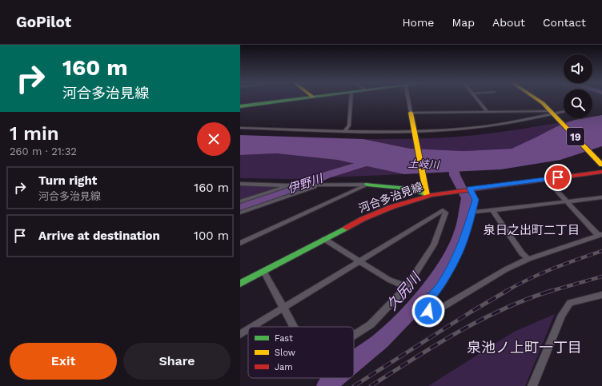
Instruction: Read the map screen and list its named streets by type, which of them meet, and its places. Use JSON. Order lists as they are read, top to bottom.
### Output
{
  "streets": {
    "main road": ["19", "河合多治見線"]
  },
  "districts": ["泉日之出町二丁目", "泉池ノ上町一丁目"],
  "water": ["土岐川", "伊野川", "久尻川"],
  "legend": ["Fast", "Slow", "Jam"],
  "page": {
    "header": "GoPilot",
    "nav": [
      "Home",
      "Map",
      "About",
      "Contact"
    ],
    "turn": ["160 m", "河合多治見線"],
    "heading": ["1 min", "260 m · 21:32"],
    "list": [
      {
        "name": "Turn right",
        "note": "河合多治見線",
        "value": "160 m"
      },
      {
        "name": "Arrive at destination",
        "value": "100 m"
      }
    ],
    "buttons": ["Exit", "Share"]
  }
}
